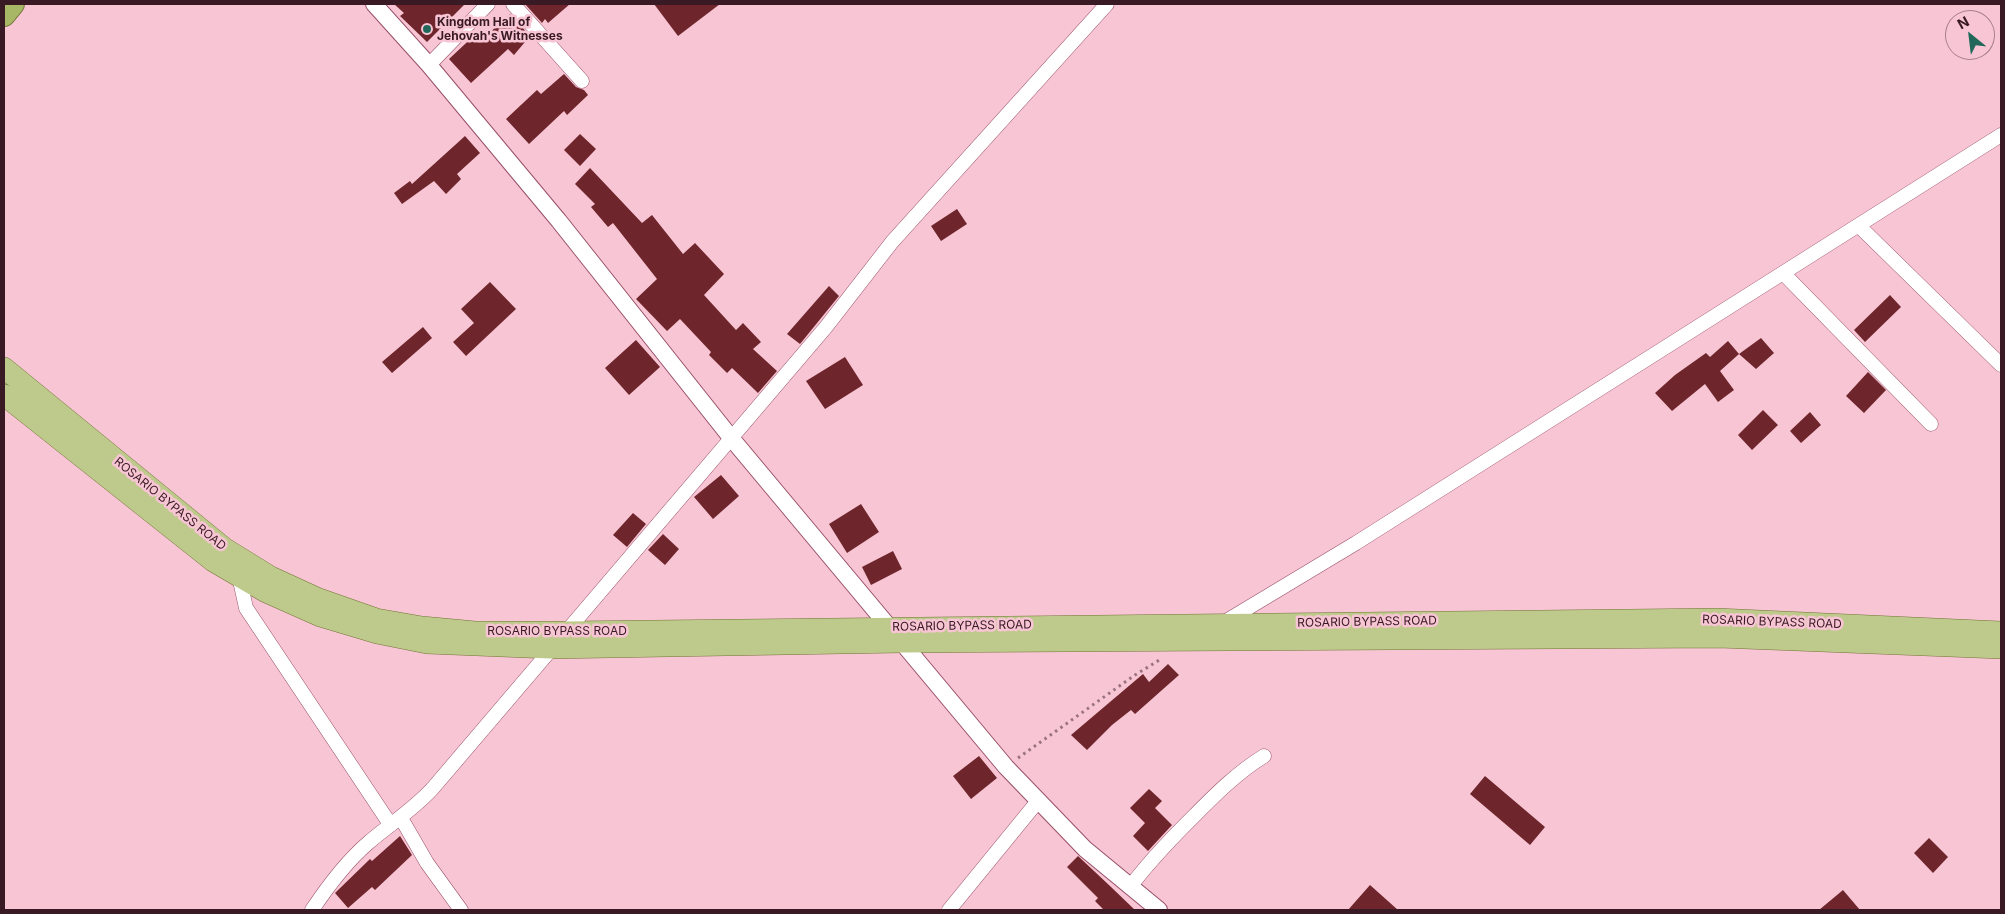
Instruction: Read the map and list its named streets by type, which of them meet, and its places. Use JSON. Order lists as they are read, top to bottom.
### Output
{
  "streets": {
    "main road": ["ROSARIO BYPASS ROAD"]
  },
  "places": ["Kingdom Hall of Jehovah's Witnesses"],
  "north": "top left"
}
